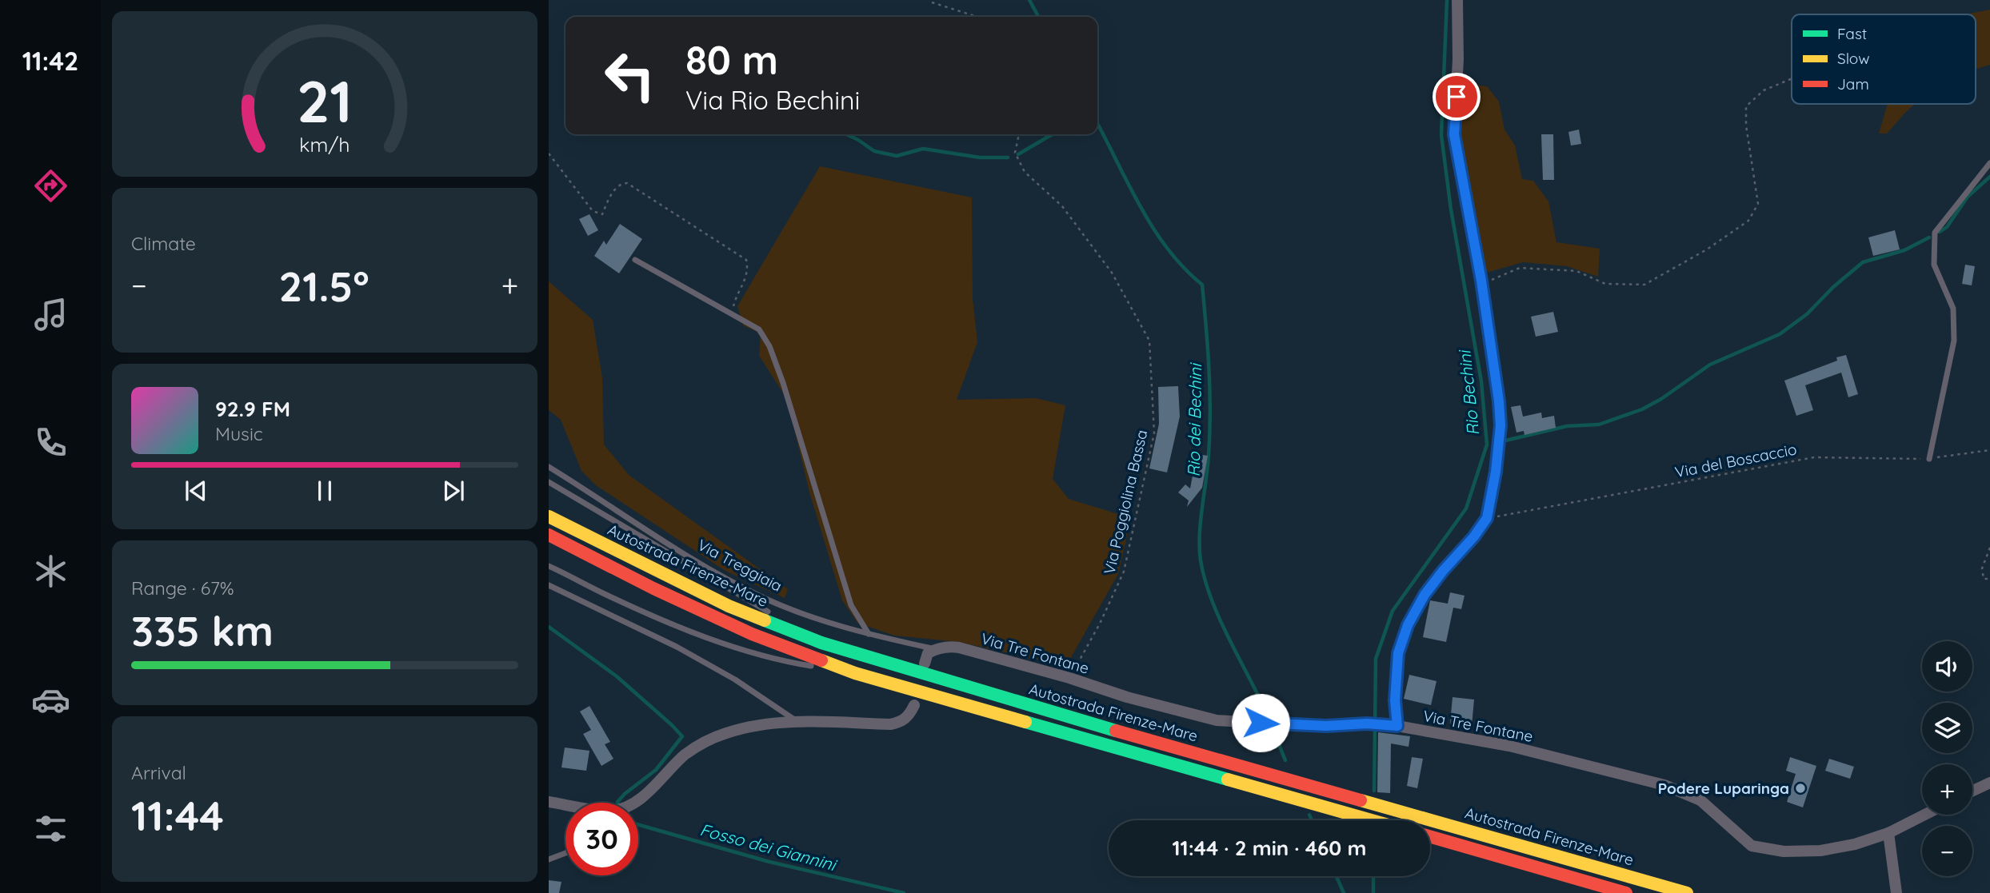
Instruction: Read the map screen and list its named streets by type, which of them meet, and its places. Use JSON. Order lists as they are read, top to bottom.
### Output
{
  "streets": {
    "highway": ["Autostrada Firenze-Mare"],
    "street": ["Via Tre Fontane"],
    "lane": ["Via Treggiaia"],
    "path": ["Via del Boscaccio", "Via Poggiolina Bassa"]
  },
  "crossings": [
    ["Via Poggiolina Bassa", "Via Tre Fontane"],
    ["Via Treggiaia", "Via Tre Fontane"]
  ],
  "water": ["Rio Bechini", "Rio dei Bechini", "Fosso dei Giannini"],
  "places": ["Podere Luparinga"],
  "legend": ["Fast", "Slow", "Jam"],
  "page": {
    "tabs": "11:42",
    "turn": ["80 m", "Via Rio Bechini"],
    "tile": [
      "Climate",
      ["Range · 67%", "335 km"],
      ["Arrival", "11:44"]
    ],
    "heat": ["−", "21.5°", "+"],
    "song": ["92.9 FM", "Music"],
    "map_buttons": ["+", "−"],
    "limit": "30",
    "trip": "11:44 · 2 min · 460 m",
    "gauge": ["21", "km/h"]
  }
}
